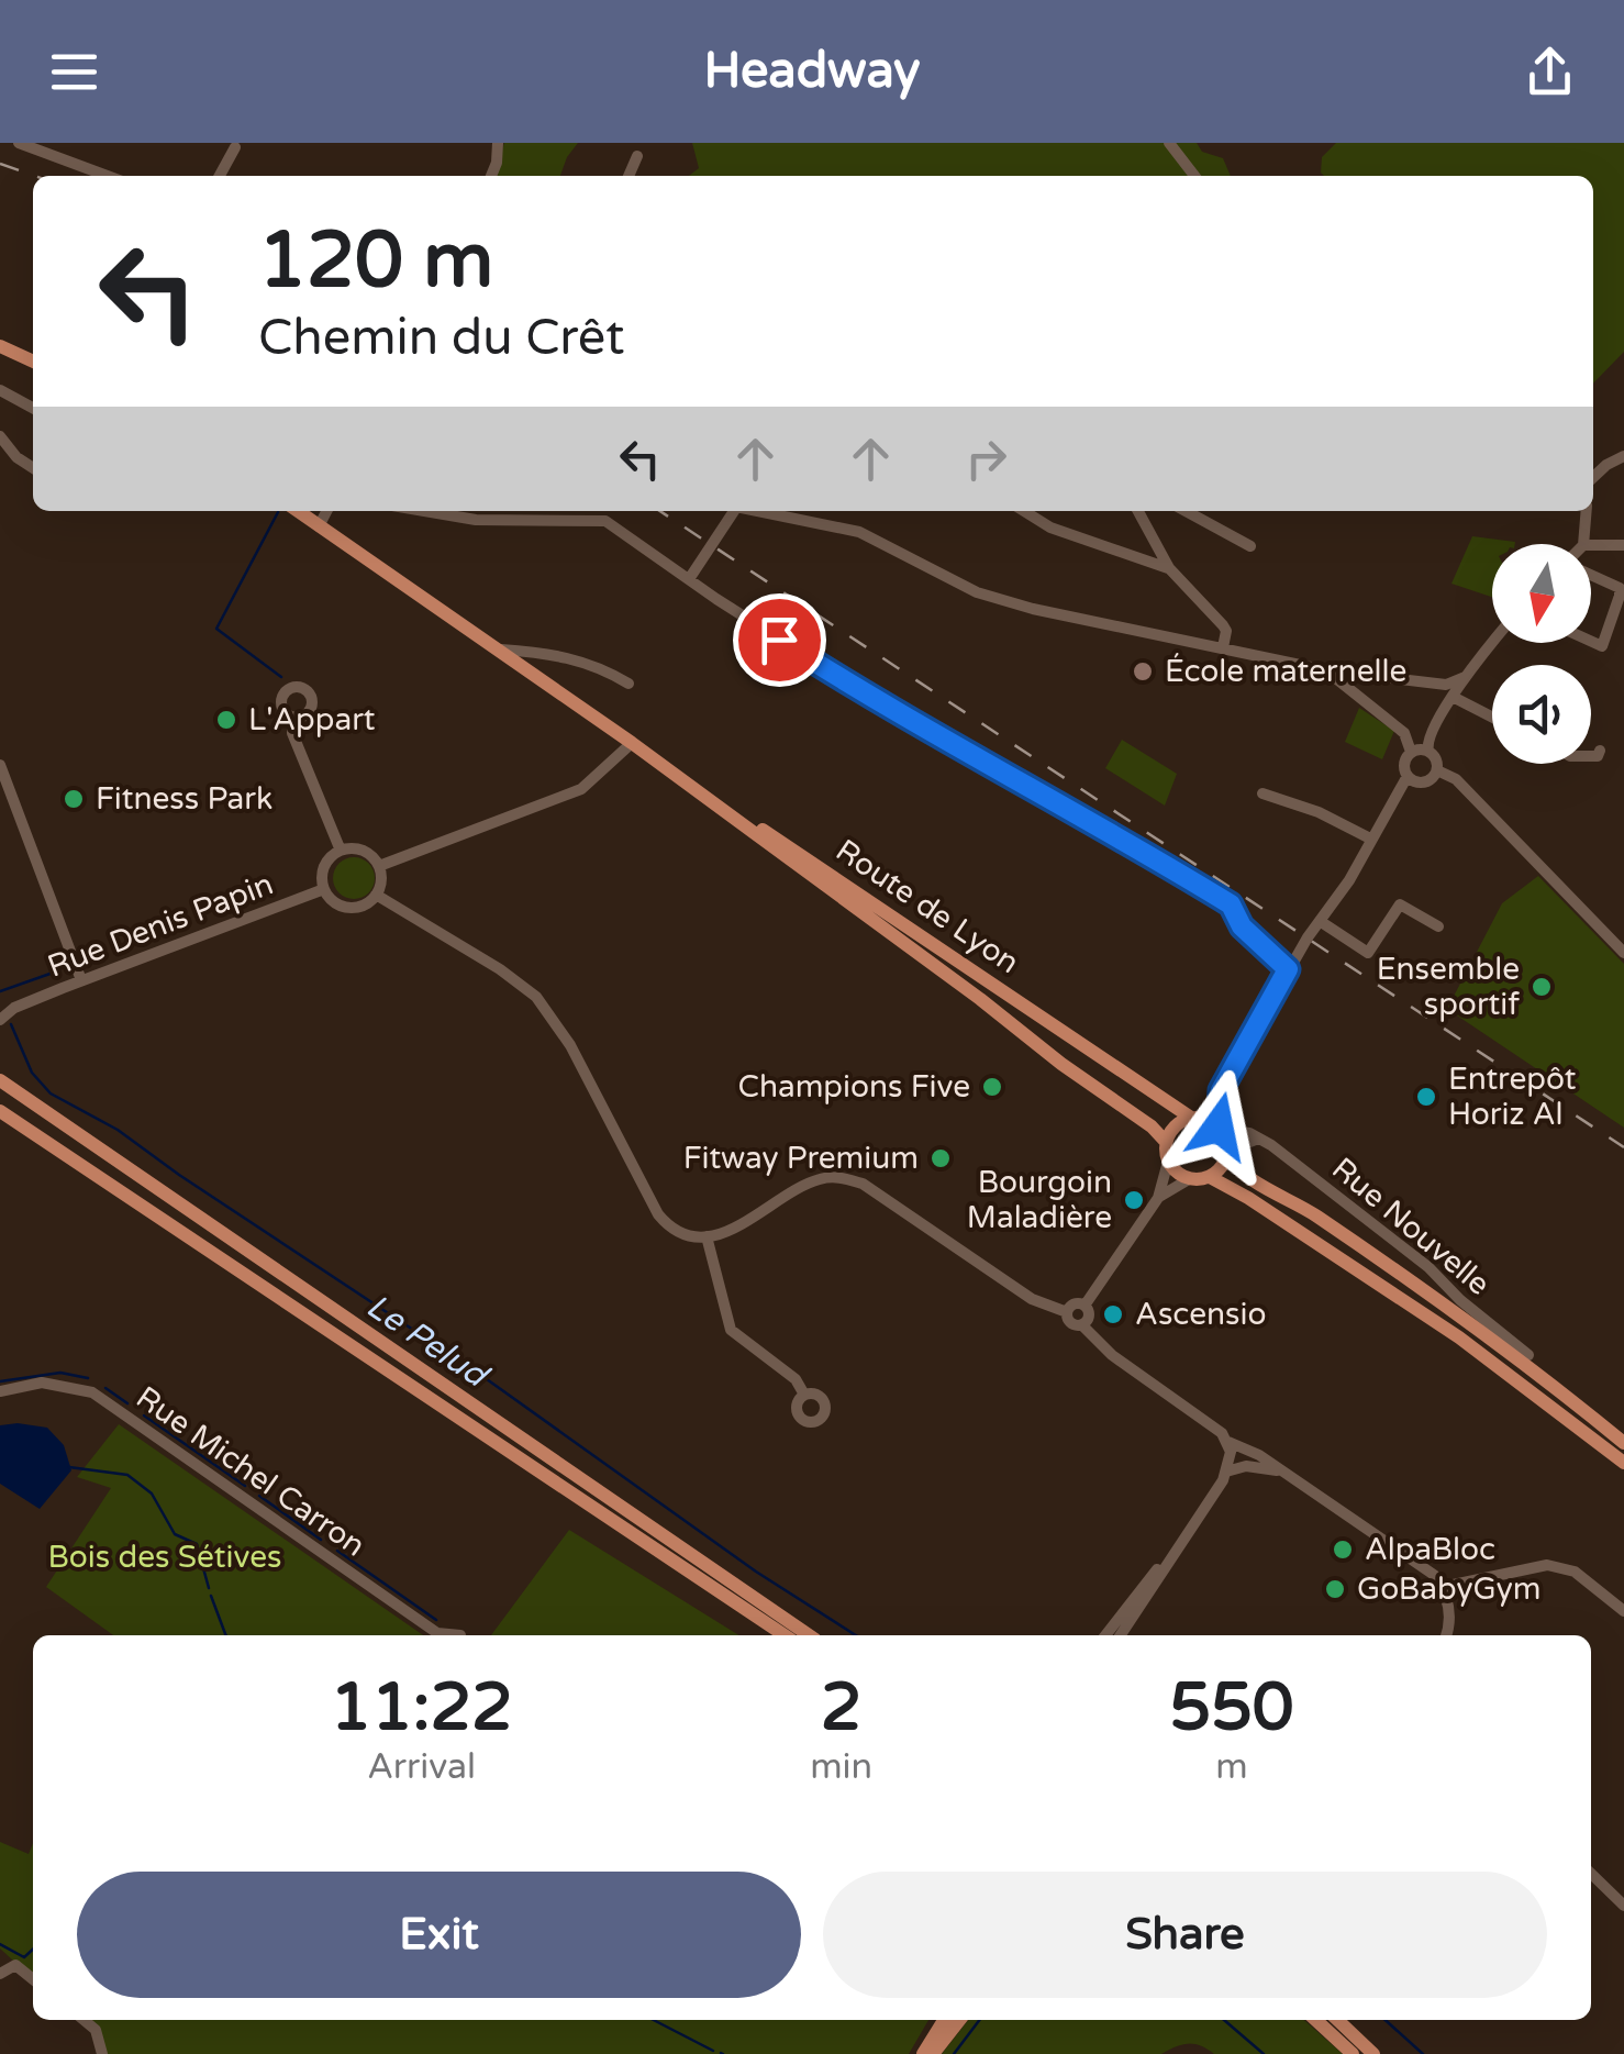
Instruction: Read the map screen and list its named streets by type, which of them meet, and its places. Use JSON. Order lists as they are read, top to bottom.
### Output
{
  "streets": {
    "main road": ["Route de Lyon"],
    "street": ["Rue Denis Papin", "Rue Nouvelle", "Rue Michel Carron"]
  },
  "crossings": [
    ["Route de Lyon", "Rue Nouvelle"]
  ],
  "water": ["Le Pelud"],
  "parks": ["Bois des Sétives"],
  "places": [
    "École maternelle",
    "L'Appart",
    "Fitness Park",
    "Ensemble sportif",
    "Champions Five",
    "Entrepôt Horiz Al",
    "Fitway Premium",
    "Bourgoin Maladière",
    "Ascensio",
    "AlpaBloc",
    "GoBabyGym"
  ],
  "north": "bottom",
  "page": {
    "header": "Headway",
    "turn": ["120 m", "Chemin du Crêt"],
    "eta": [
      "11:22",
      "Arrival",
      "2",
      "min",
      "550",
      "m"
    ],
    "buttons": ["Exit", "Share"]
  }
}
